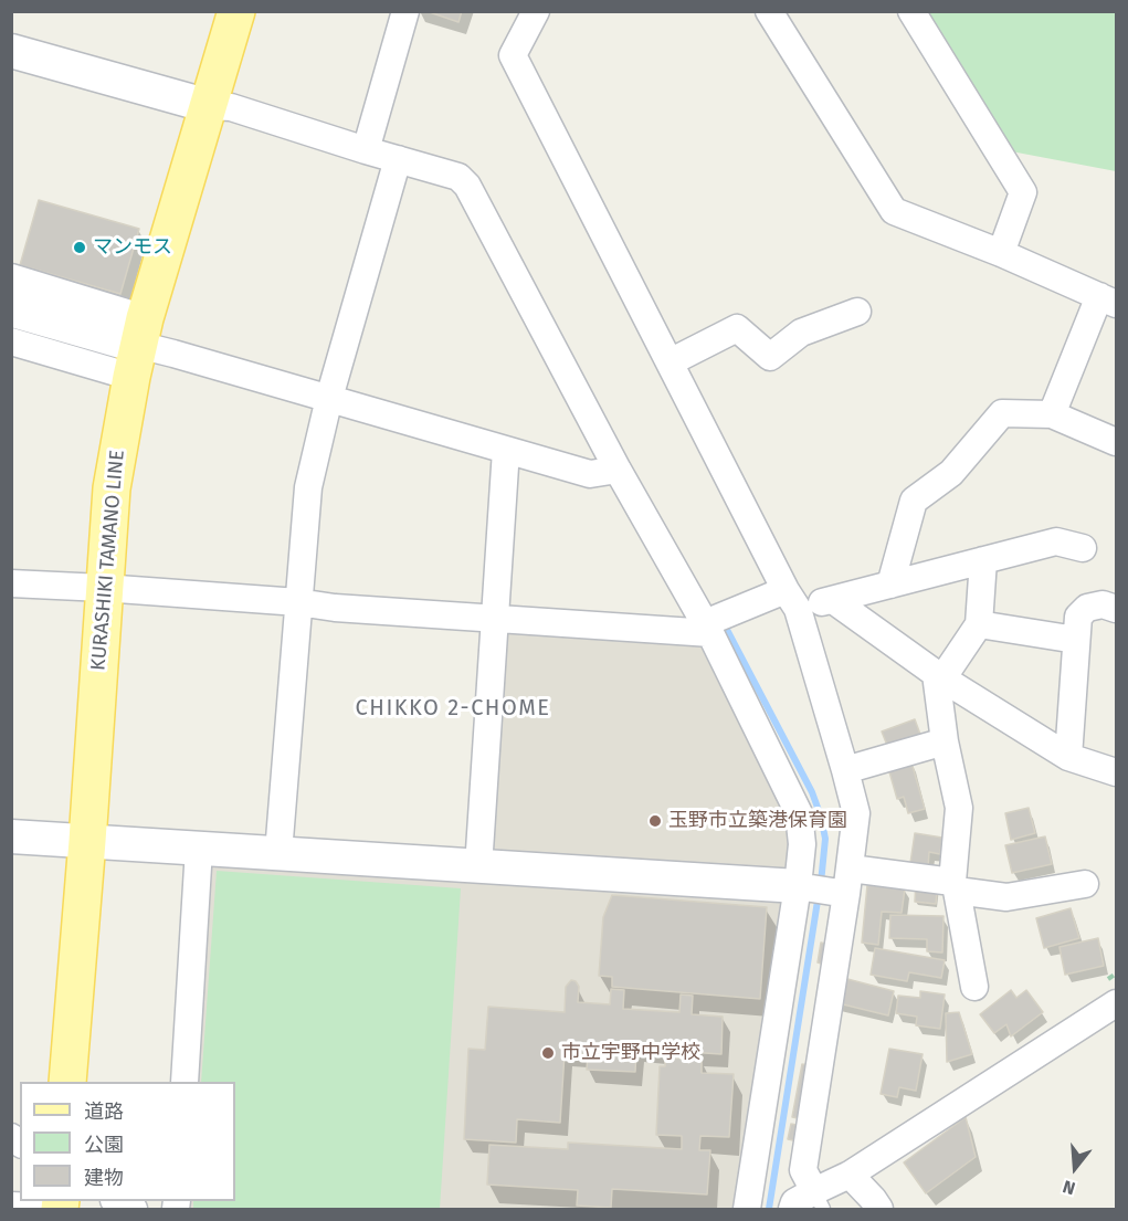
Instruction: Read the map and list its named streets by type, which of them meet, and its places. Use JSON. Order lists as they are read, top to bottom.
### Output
{
  "streets": {
    "main road": ["KURASHIKI TAMANO LINE"]
  },
  "districts": ["CHIKKO 2-CHOME"],
  "places": ["マンモス", "玉野市立築港保育園", "市立宇野中学校"],
  "legend": ["道路", "公園", "建物"],
  "north": "bottom"
}
